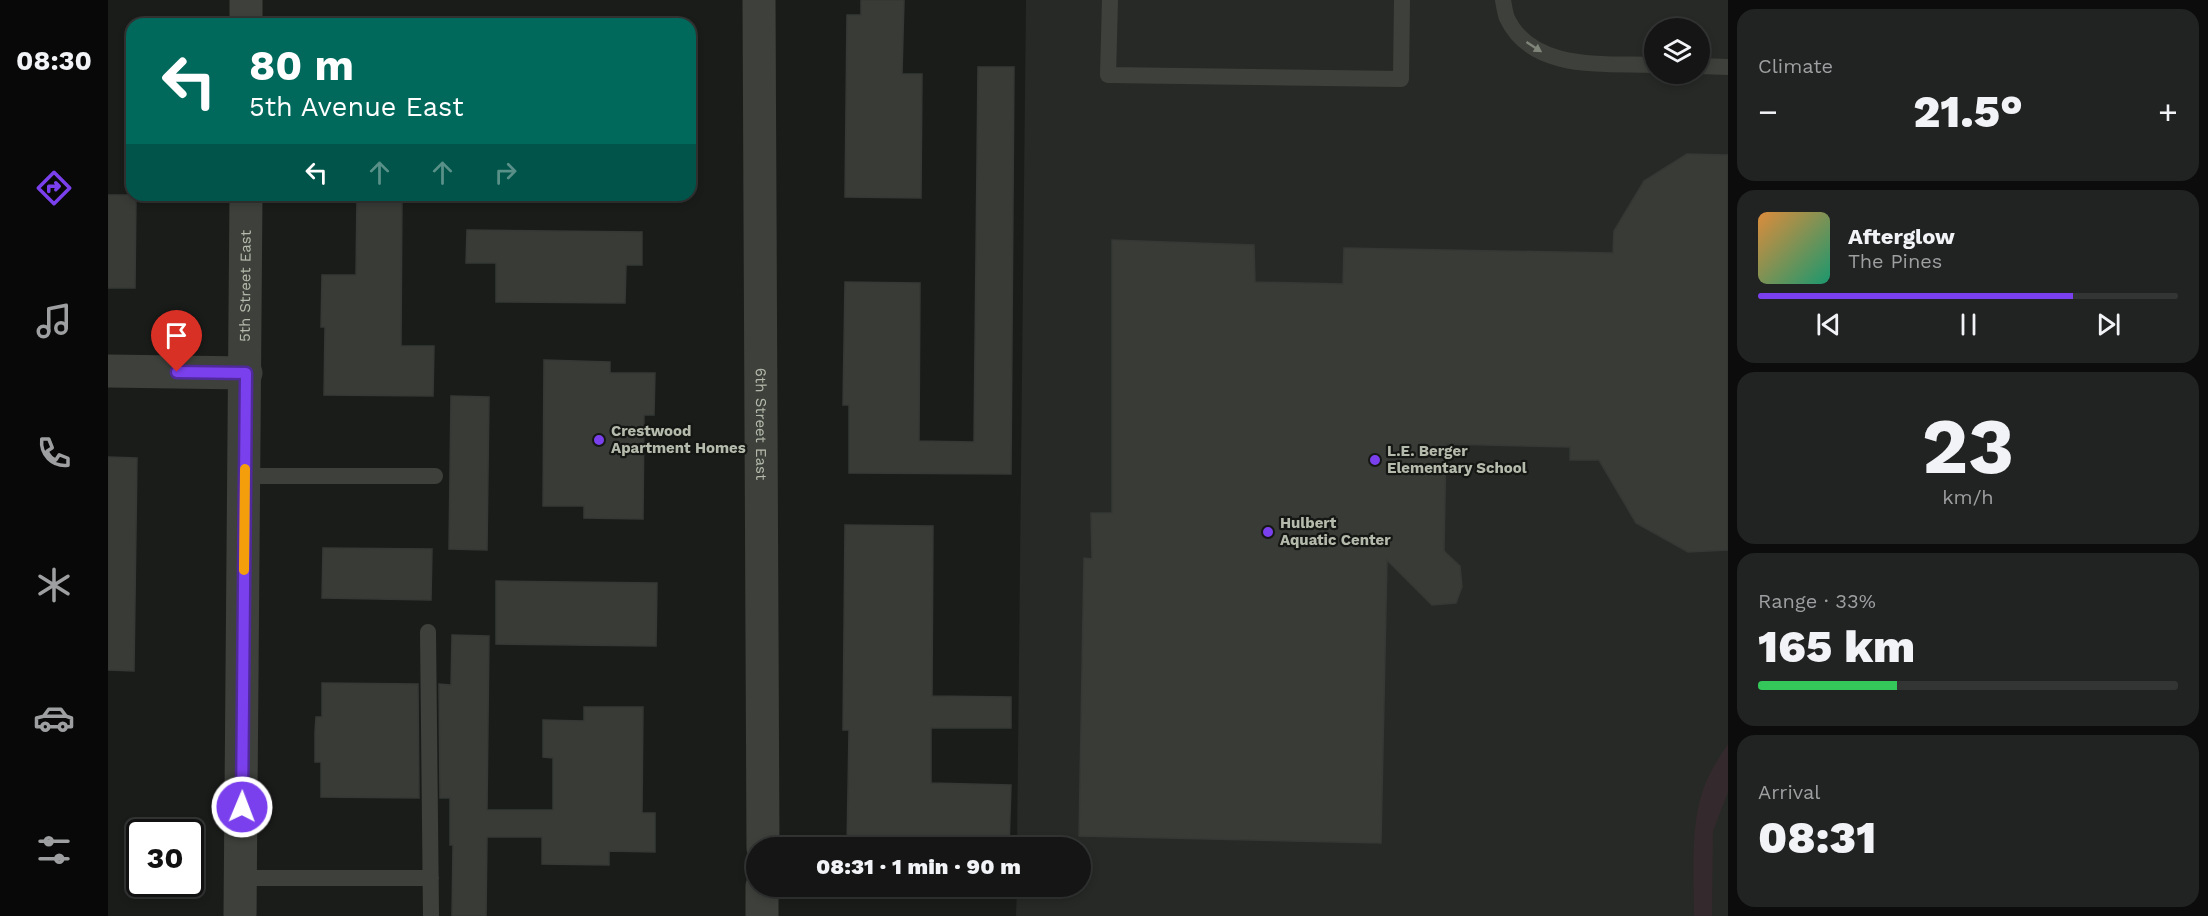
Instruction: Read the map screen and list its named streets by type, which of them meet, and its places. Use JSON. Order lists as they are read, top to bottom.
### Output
{
  "streets": {
    "street": ["5th Street East", "6th Street East"]
  },
  "places": ["Crestwood Apartment Homes", "L.E. Berger Elementary School", "Hulbert Aquatic Center"],
  "page": {
    "tabs": "08:30",
    "tile": [
      "Climate",
      ["23", "km/h"],
      ["Range · 33%", "165 km"],
      ["Arrival", "08:31"]
    ],
    "turn": ["80 m", "5th Avenue East"],
    "heat": ["−", "21.5°", "+"],
    "song": ["Afterglow", "The Pines"],
    "limit": "30",
    "trip": "08:31 · 1 min · 90 m"
  }
}
